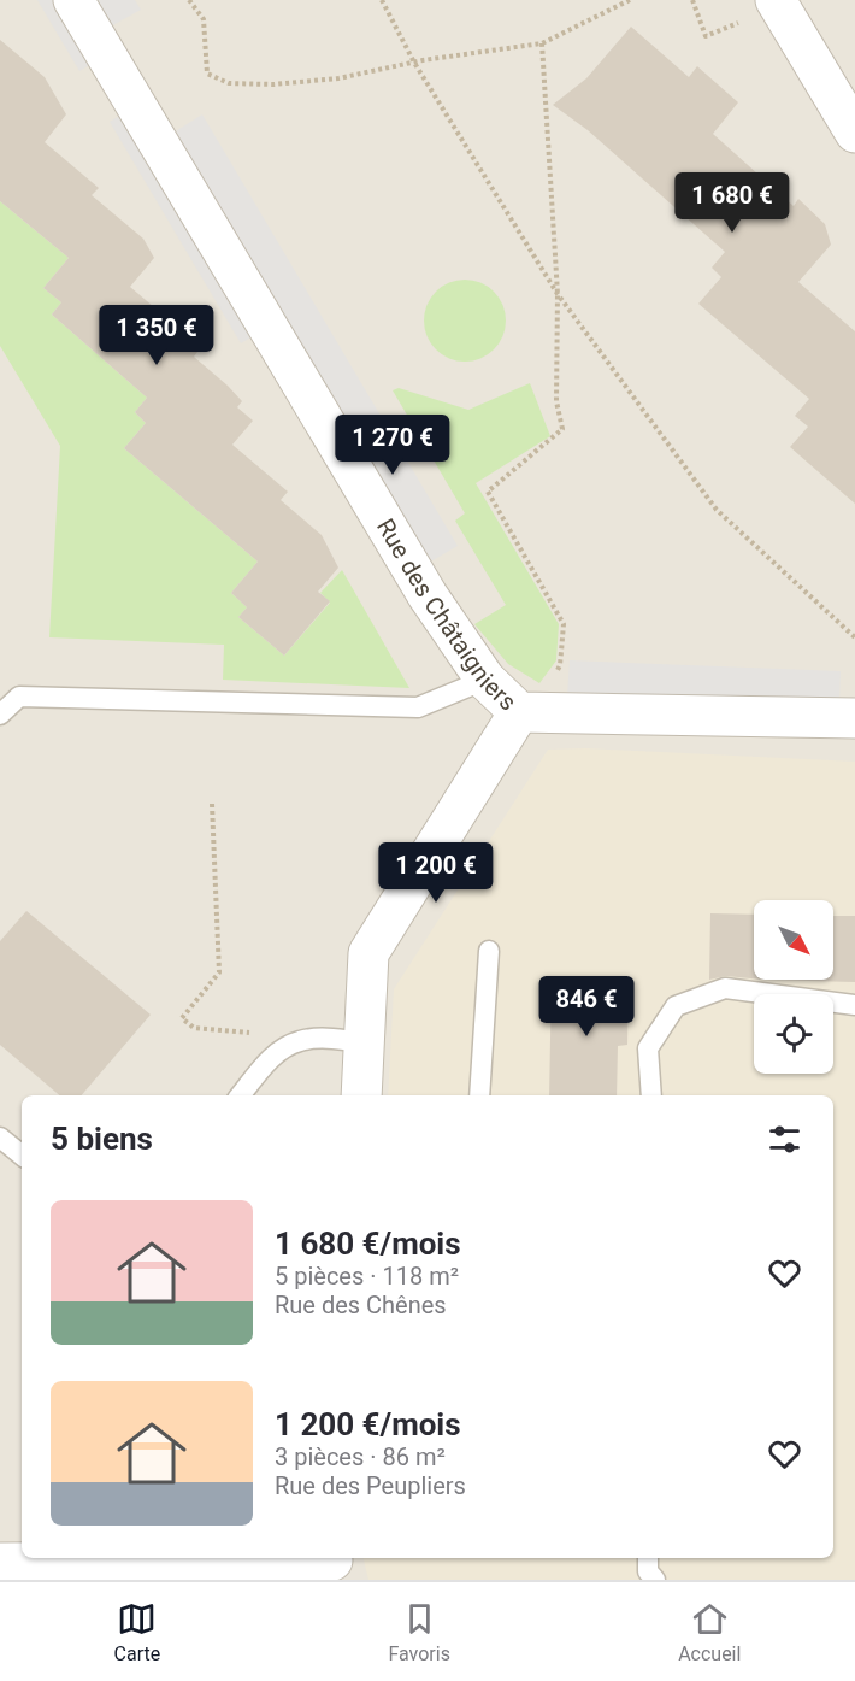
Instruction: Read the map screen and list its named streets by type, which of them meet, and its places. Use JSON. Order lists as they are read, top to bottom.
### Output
{
  "streets": {
    "street": ["Rue des Châtaigniers"]
  },
  "north": "bottom right",
  "page": {
    "price": [
      "1 680 €",
      "1 350 €",
      "1 270 €",
      "1 200 €",
      "846 €"
    ],
    "heading": "5 biens",
    "list": [
      {
        "name": "1 680 €/mois",
        "note": "5 pièces · 118 m² · Rue des Chênes"
      },
      {
        "name": "1 200 €/mois",
        "note": "3 pièces · 86 m² · Rue des Peupliers"
      }
    ],
    "tabs": ["Carte", "Favoris", "Accueil"]
  }
}
